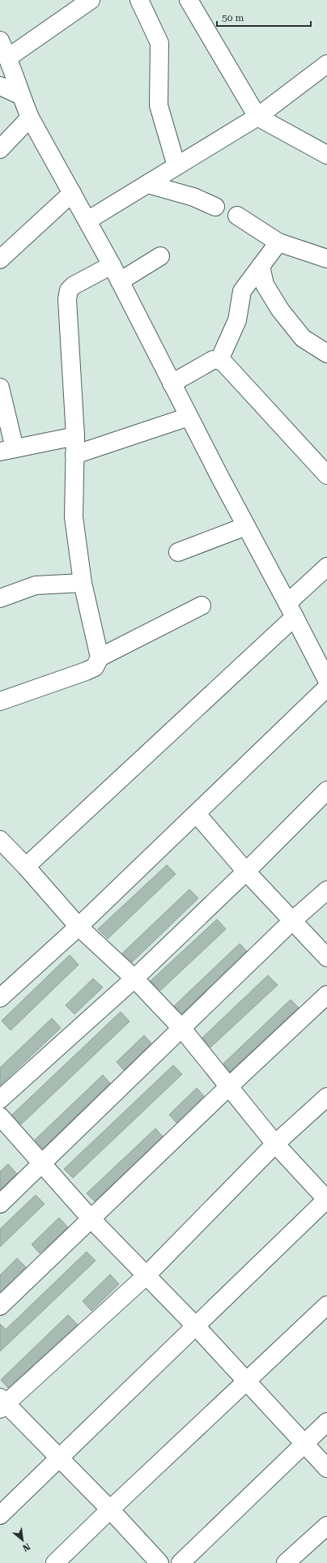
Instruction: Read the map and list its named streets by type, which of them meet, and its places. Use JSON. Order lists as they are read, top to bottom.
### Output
{
  "scale_bar": "50 m",
  "north": "bottom right"
}
